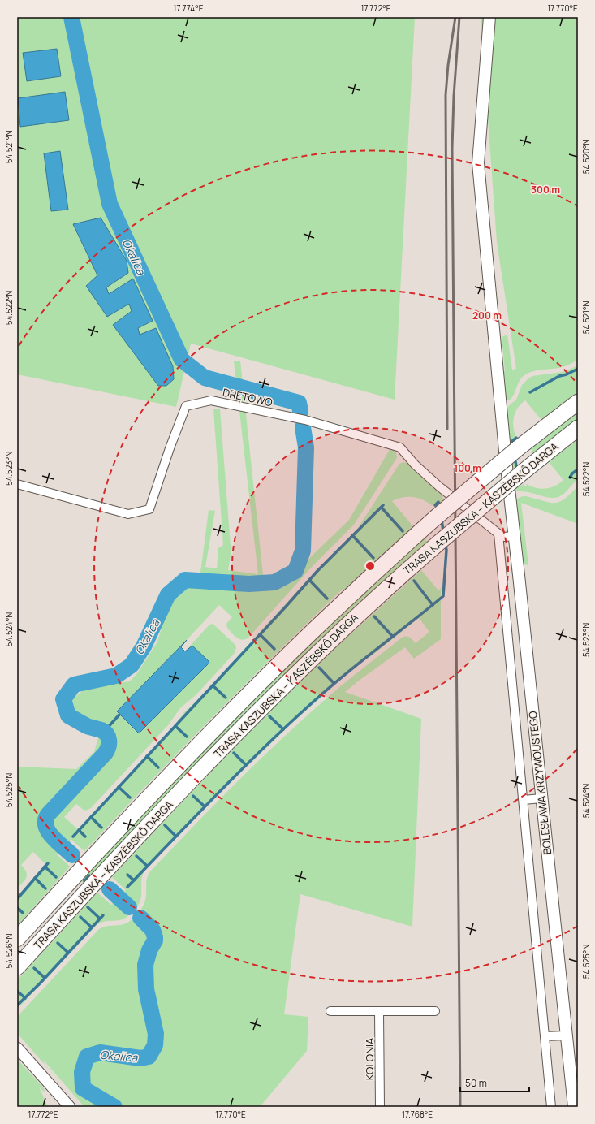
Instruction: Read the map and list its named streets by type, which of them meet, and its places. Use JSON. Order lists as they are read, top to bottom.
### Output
{
  "streets": {
    "highway": ["TRASA KASZUBSKA – KASZËBSKÔ DARGA"],
    "main road": ["BOLESŁAWA KRZYWOUSTEGO"],
    "street": ["DRĘTOWO", "KOLONIA"]
  },
  "crossings": [
    ["DRĘTOWO", "BOLESŁAWA KRZYWOUSTEGO"]
  ],
  "water": ["Okalica"],
  "scale_bar": "50 m",
  "coordinates": [
    "17.774°E",
    "17.772°E",
    "17.770°E",
    "54.521°N",
    "54.520°N",
    "54.522°N",
    "54.523°N",
    "54.524°N",
    "54.525°N",
    "54.526°N",
    "17.768°E"
  ],
  "rings": ["300 m", "200 m", "100 m"]
}
